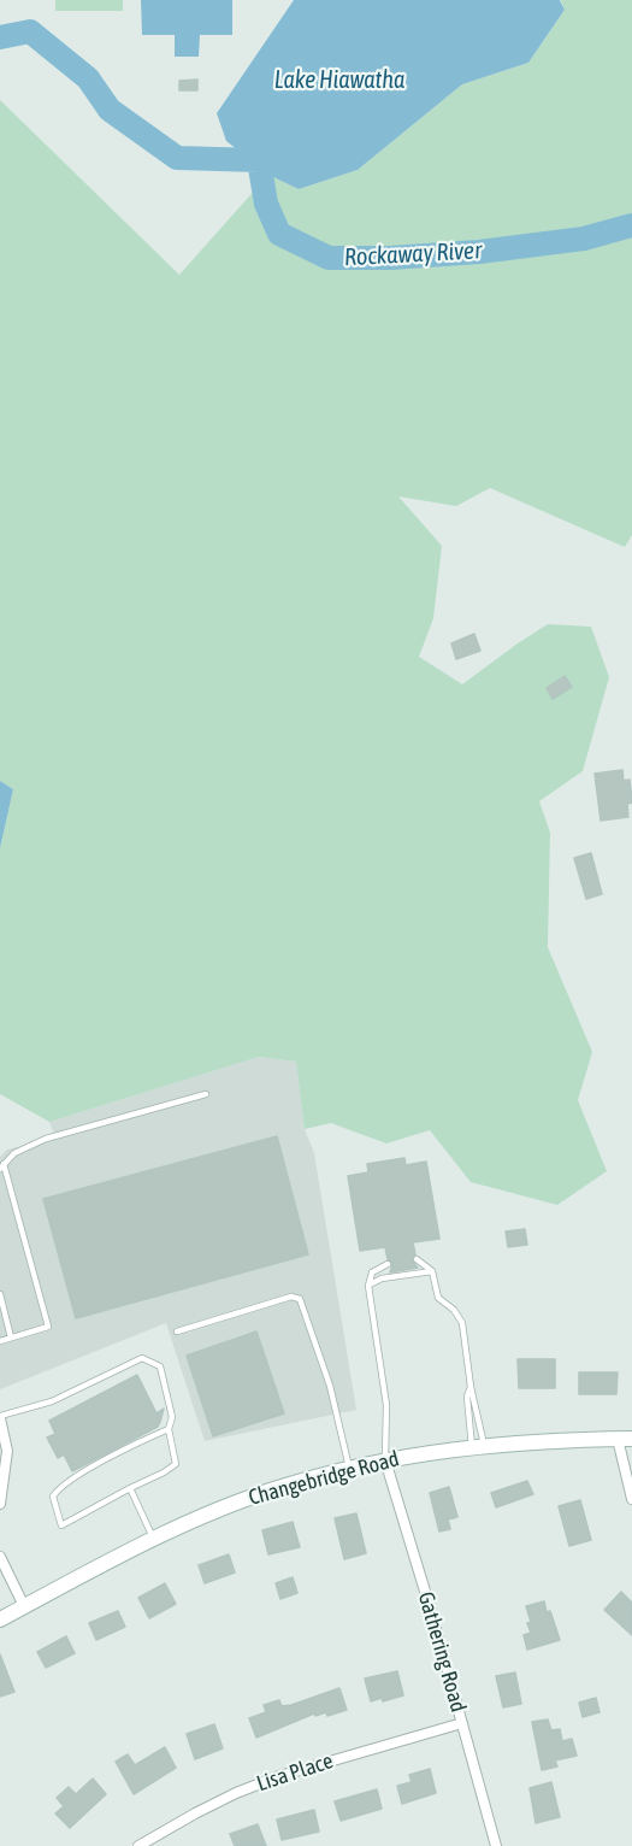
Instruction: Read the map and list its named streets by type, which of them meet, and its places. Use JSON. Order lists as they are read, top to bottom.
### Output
{
  "streets": {
    "main road": ["Changebridge Road"],
    "street": ["Gathering Road", "Lisa Place"]
  },
  "crossings": [
    ["Changebridge Road", "Gathering Road"],
    ["Gathering Road", "Lisa Place"]
  ],
  "water": ["Lake Hiawatha", "Rockaway River"]
}
